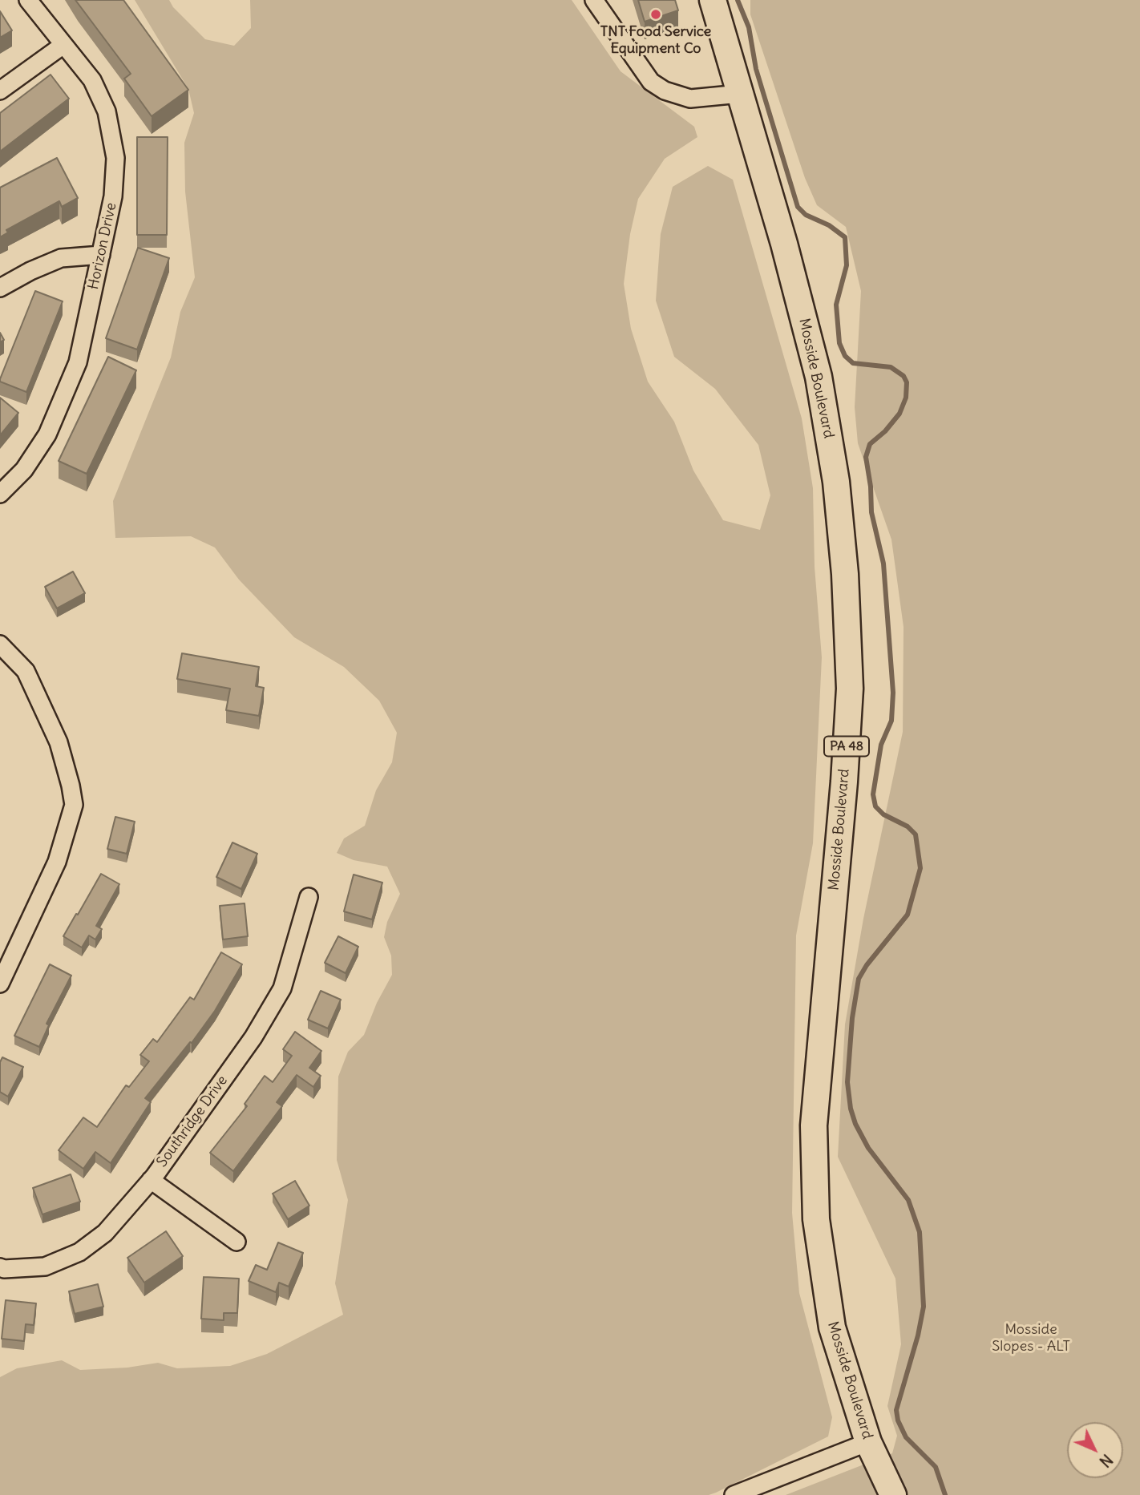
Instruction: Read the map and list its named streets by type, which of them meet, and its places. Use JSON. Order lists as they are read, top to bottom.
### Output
{
  "streets": {
    "main road": ["Mosside Boulevard", "PA 48"],
    "street": ["Horizon Drive", "Southridge Drive"]
  },
  "parks": ["Mosside Slopes - ALT"],
  "places": ["TNT Food Service Equipment Co"],
  "north": "bottom right"
}
